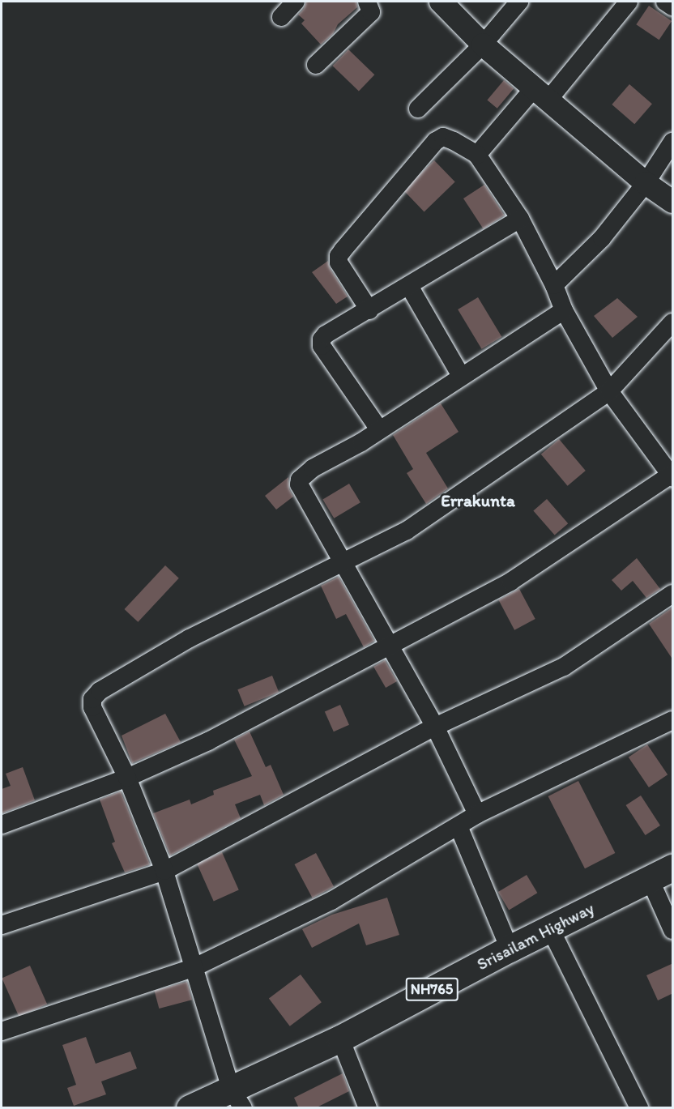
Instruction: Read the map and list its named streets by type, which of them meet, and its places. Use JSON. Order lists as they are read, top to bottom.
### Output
{
  "streets": {
    "highway": ["Srisailam Highway", "NH765"]
  },
  "districts": ["Errakunta"]
}
